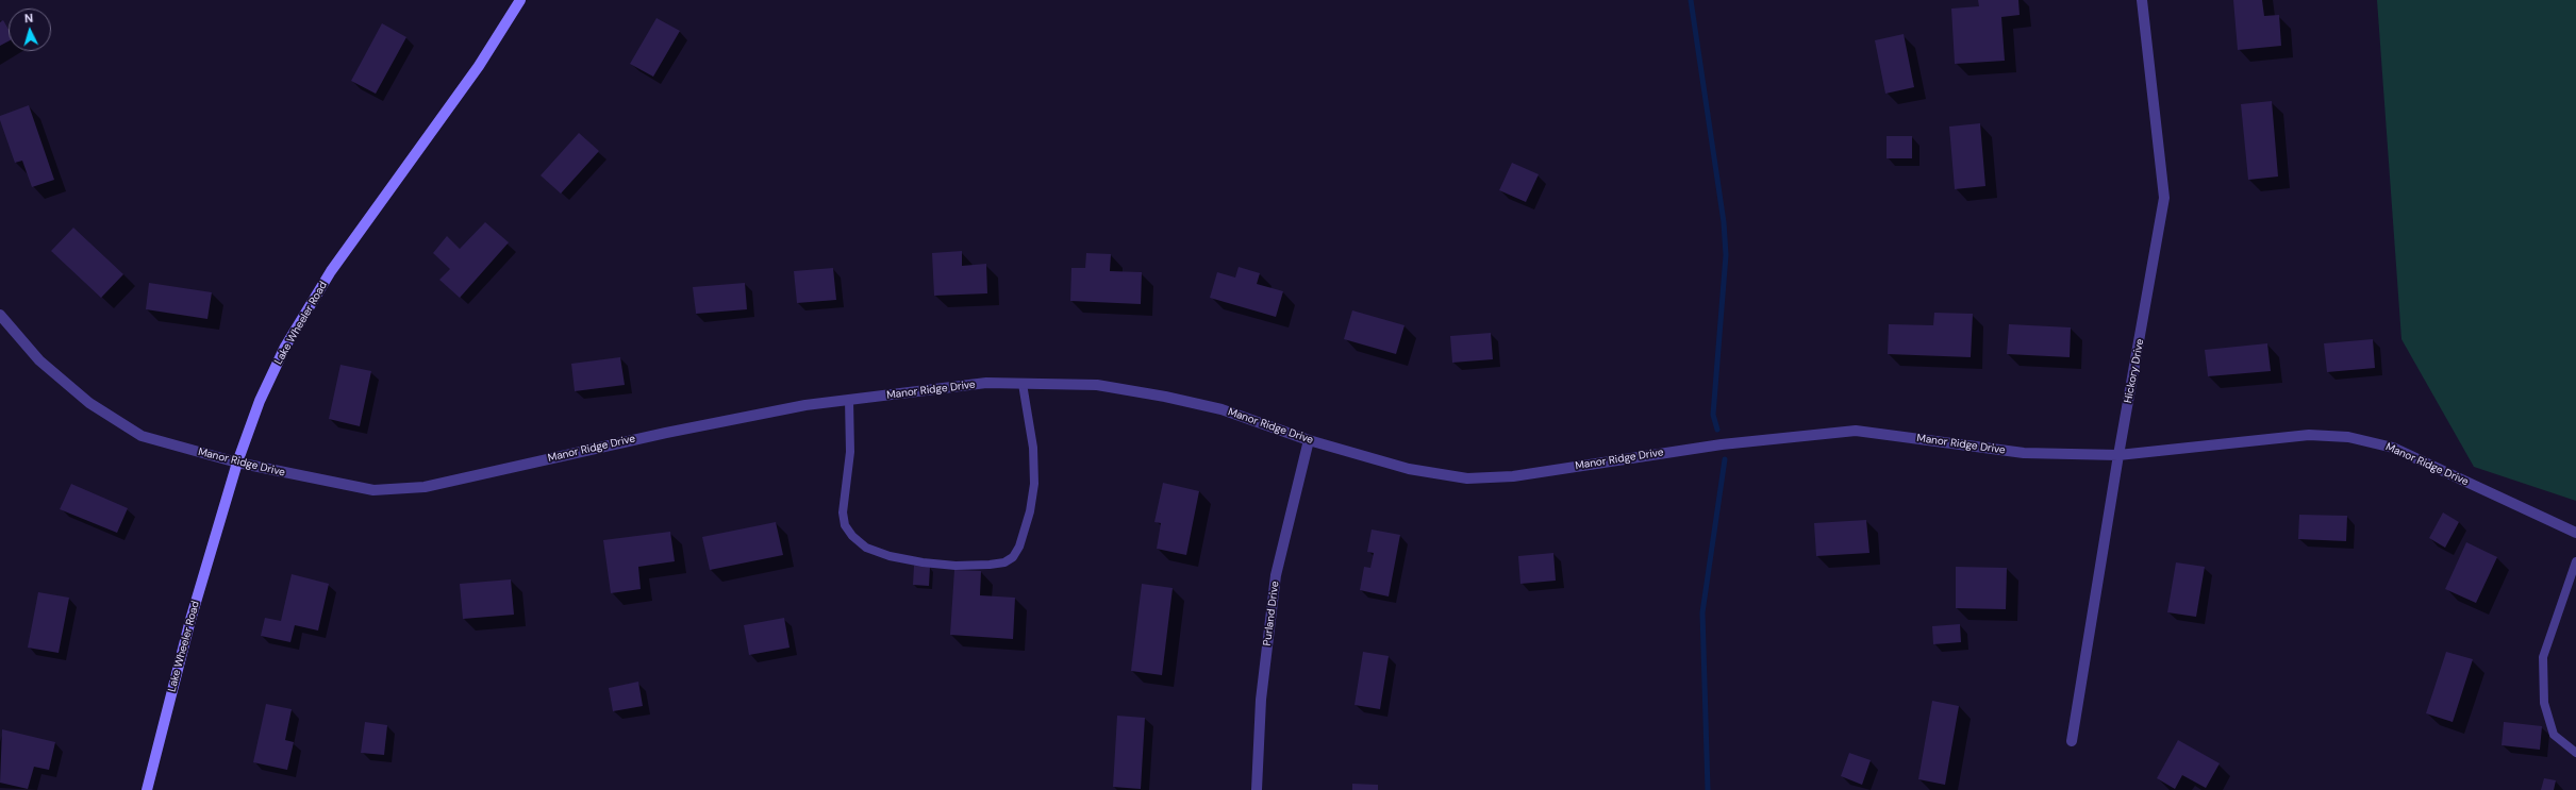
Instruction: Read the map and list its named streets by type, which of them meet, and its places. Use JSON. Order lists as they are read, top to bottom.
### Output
{
  "streets": {
    "street": [
      "Lake Wheeler Road",
      "Hickory Drive",
      "Manor Ridge Drive",
      "Purland Drive"
    ]
  },
  "crossings": [
    ["Lake Wheeler Road", "Manor Ridge Drive"],
    ["Hickory Drive", "Manor Ridge Drive"],
    ["Manor Ridge Drive", "Purland Drive"]
  ],
  "north": "top"
}
